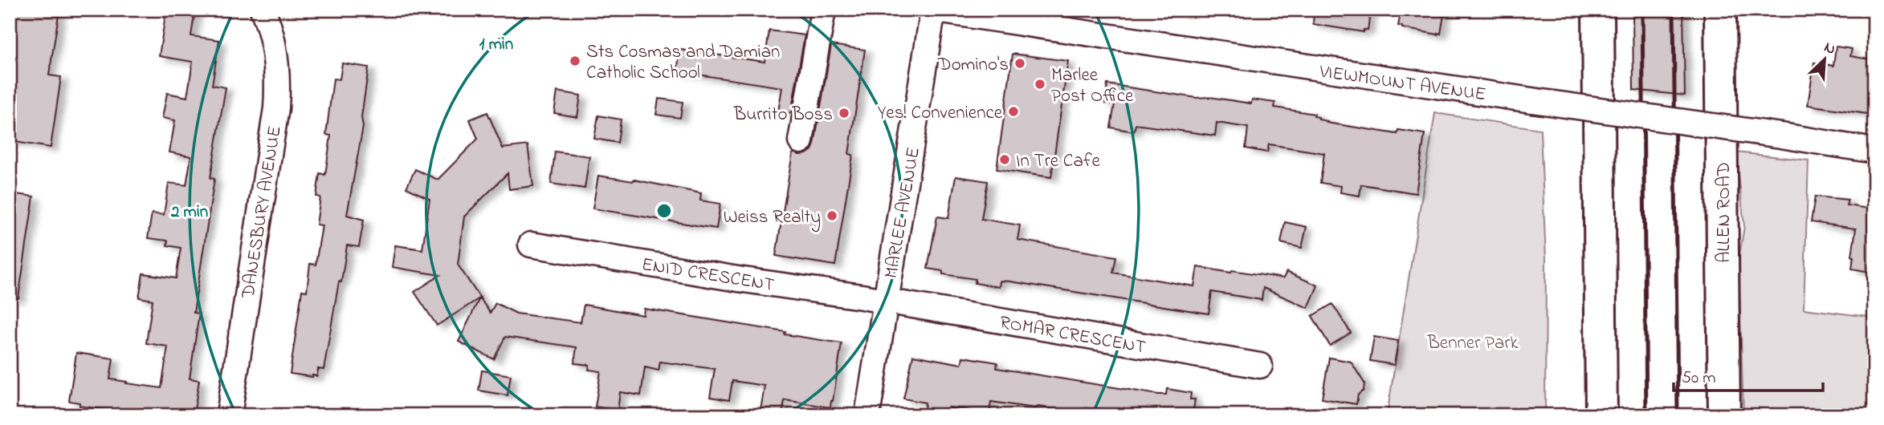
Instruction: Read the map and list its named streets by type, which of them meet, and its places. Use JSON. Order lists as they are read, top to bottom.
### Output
{
  "streets": {
    "highway": ["ALLEN ROAD"],
    "street": [
      "VIEWMOUNT AVENUE",
      "DANESBURY AVENUE",
      "MARLEE AVENUE",
      "ENID CRESCENT",
      "ROMAR CRESCENT"
    ]
  },
  "crossings": [
    ["VIEWMOUNT AVENUE", "MARLEE AVENUE"],
    ["MARLEE AVENUE", "ENID CRESCENT"],
    ["MARLEE AVENUE", "ROMAR CRESCENT"],
    ["ENID CRESCENT", "ROMAR CRESCENT"]
  ],
  "parks": ["Benner Park"],
  "places": [
    "Sts Cosmas and Damian Catholic School",
    "Domino's",
    "Marlee Post Office",
    "Yes! Convenience",
    "Burrito Boss",
    "In Tre Cafe",
    "Weiss Realty"
  ],
  "scale_bar": "50 m",
  "north": "top right",
  "rings": ["1 min", "2 min"]
}
